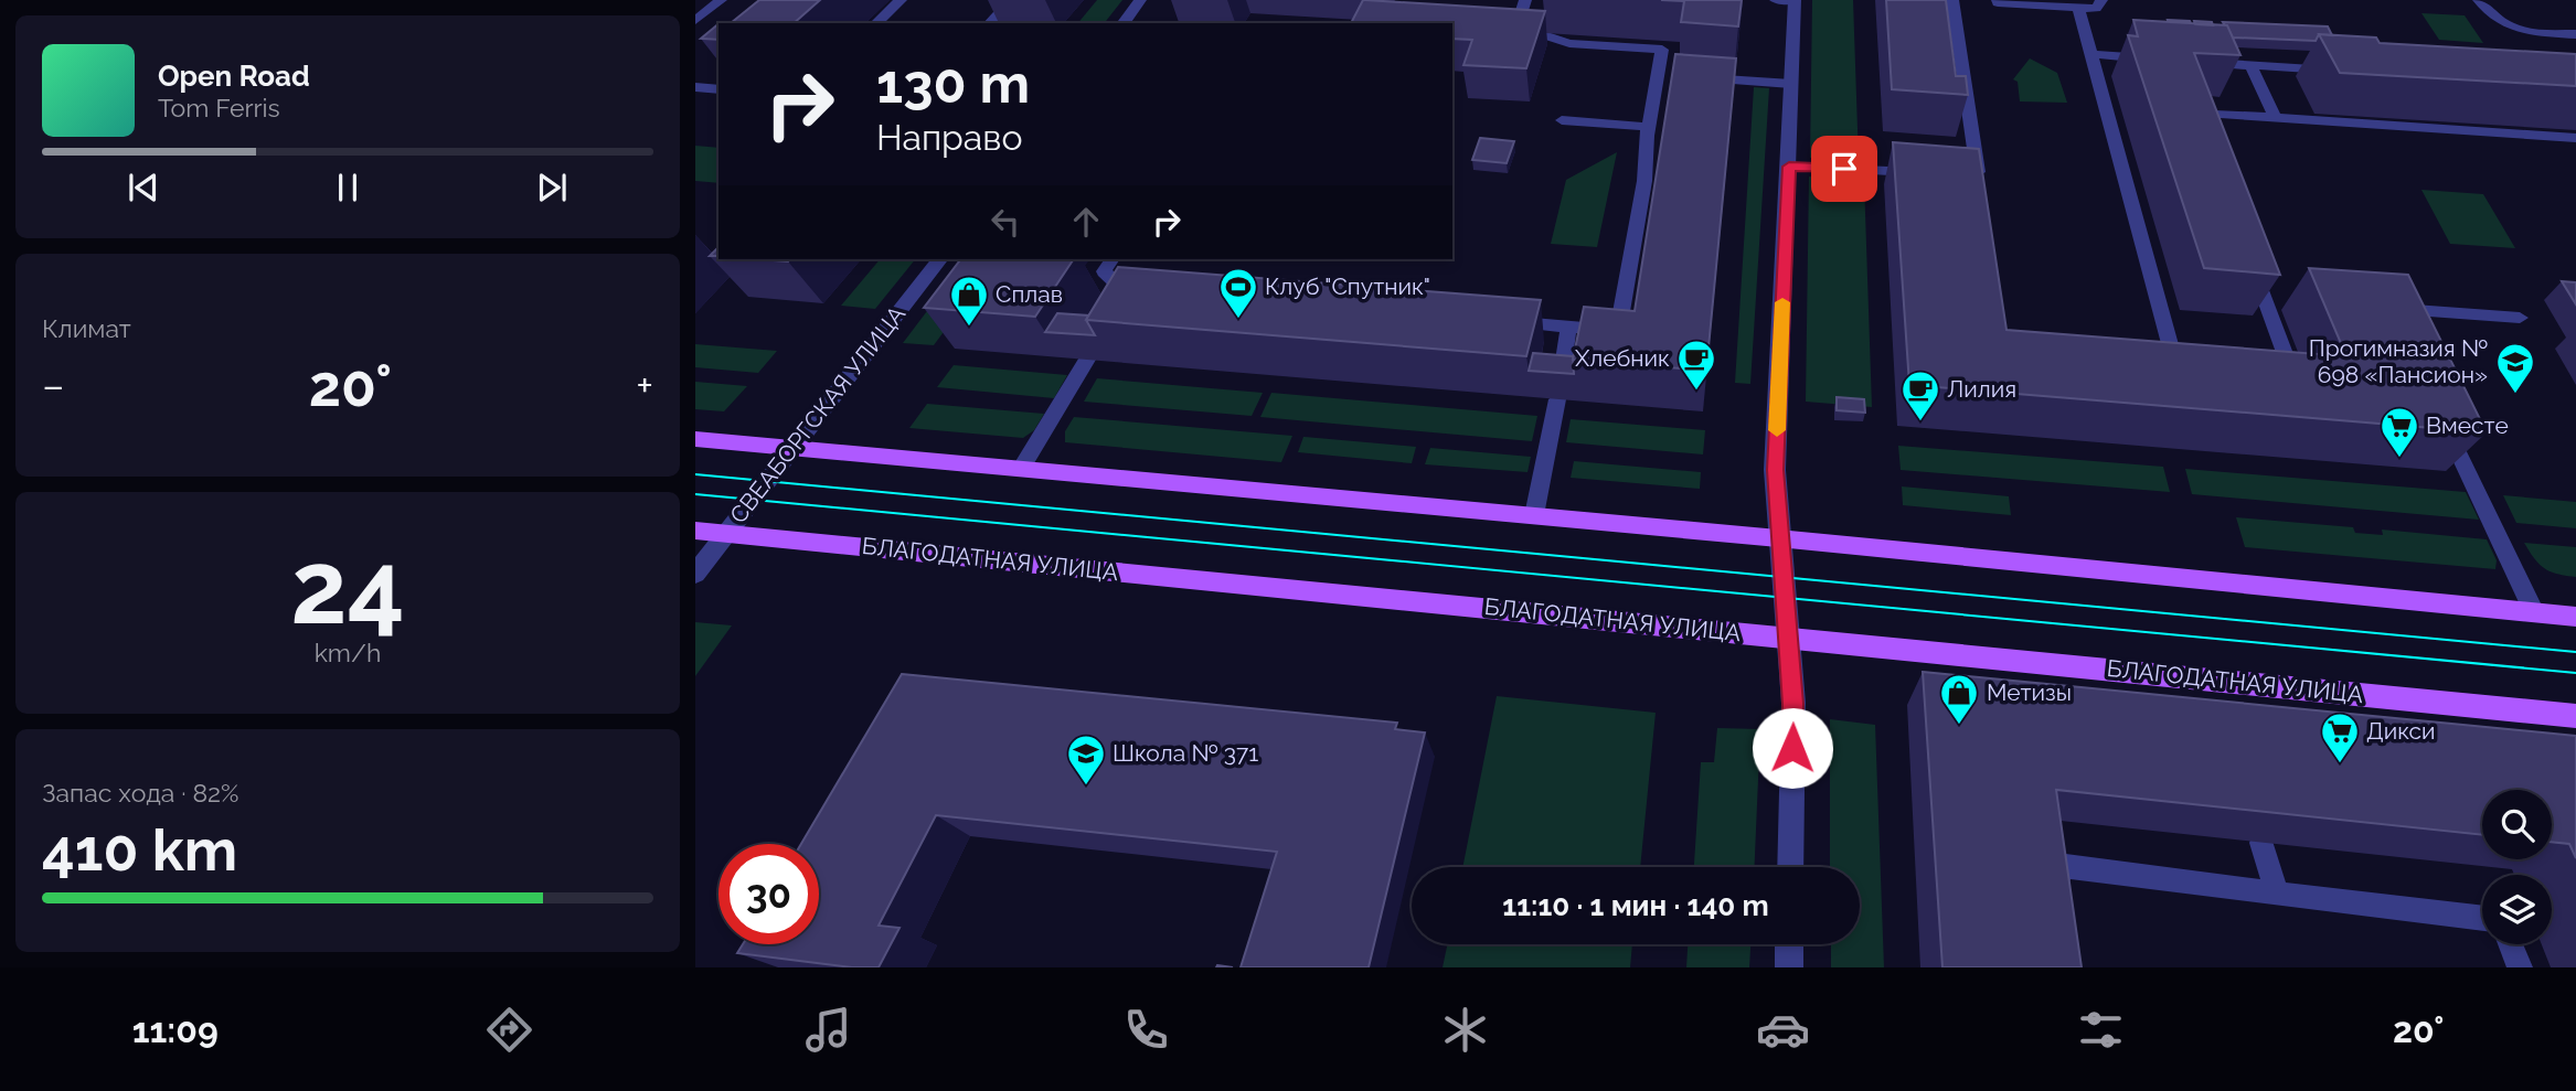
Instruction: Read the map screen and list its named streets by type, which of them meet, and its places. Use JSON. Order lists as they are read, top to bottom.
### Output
{
  "streets": {
    "main road": ["БЛАГОДАТНАЯ УЛИЦА"],
    "street": ["СВЕАБОРГСКАЯ УЛИЦА"]
  },
  "crossings": [
    ["СВЕАБОРГСКАЯ УЛИЦА", "БЛАГОДАТНАЯ УЛИЦА"]
  ],
  "places": {
    "sports": ["Клуб \"Спутник\""],
    "shop": ["Сплав", "Метизы"],
    "cafe": ["Хлебник", "Лилия"],
    "school or university": ["Прогимназия № 698 «Пансион»", "Школа № 371"],
    "supermarket": ["Вместе", "Дикси"]
  },
  "page": {
    "turn": ["130 m", "Направо"],
    "song": ["Open Road", "Tom Ferris"],
    "tile": [
      "Климат",
      ["24", "km/h"],
      ["Запас хода · 82%", "410 km"]
    ],
    "heat": ["−", "20°", "+"],
    "limit": "30",
    "trip": "11:10 · 1 мин · 140 m",
    "tabs": ["11:09", "20°"]
  }
}
